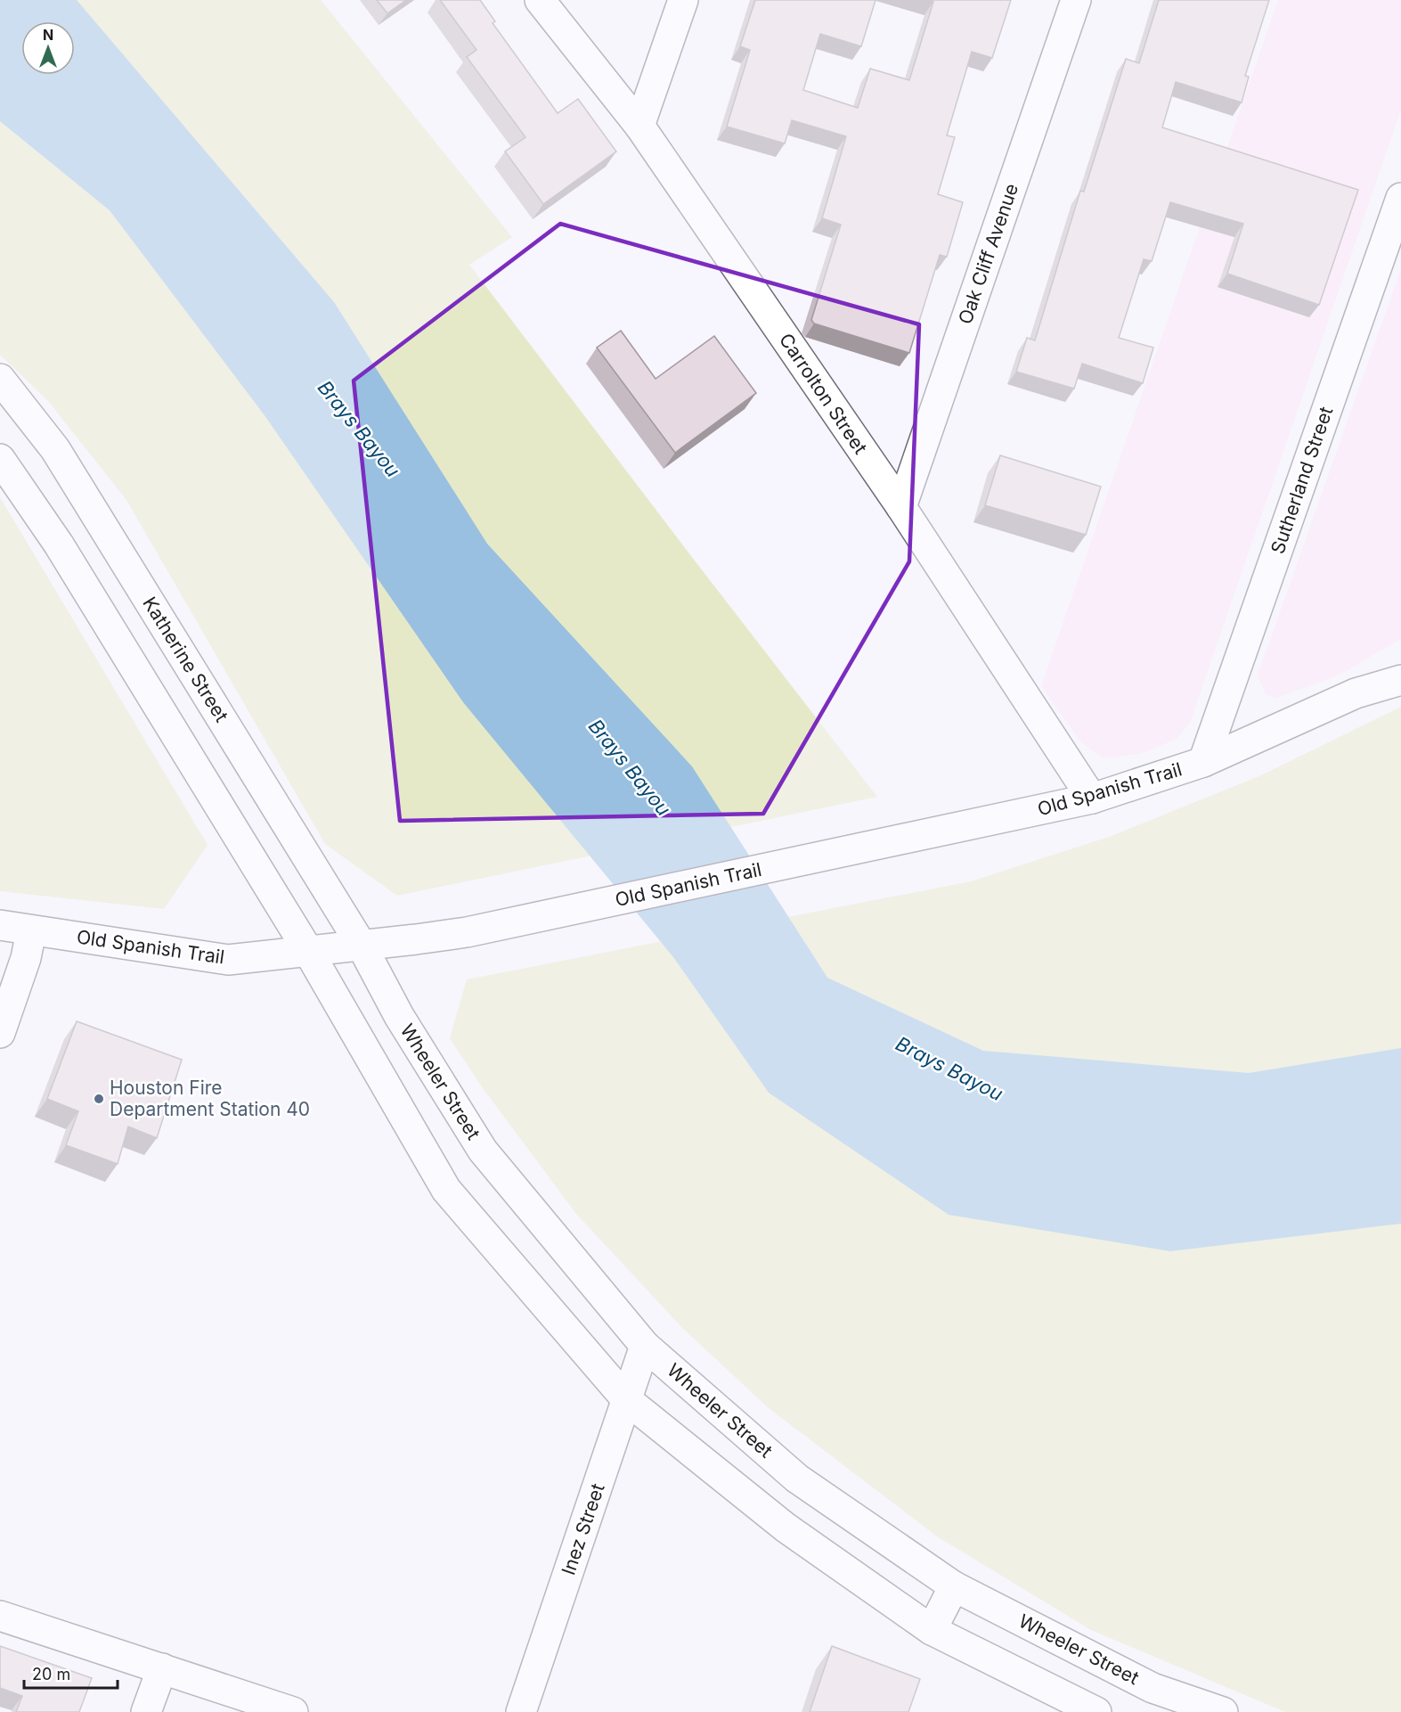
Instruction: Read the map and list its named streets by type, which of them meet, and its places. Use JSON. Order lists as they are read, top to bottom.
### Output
{
  "streets": {
    "street": [
      "Oak Cliff Avenue",
      "Carrolton Street",
      "Sutherland Street",
      "Katherine Street",
      "Old Spanish Trail",
      "Wheeler Street",
      "Inez Street"
    ]
  },
  "crossings": [
    ["Oak Cliff Avenue", "Carrolton Street"],
    ["Carrolton Street", "Old Spanish Trail"],
    ["Sutherland Street", "Old Spanish Trail"],
    ["Katherine Street", "Old Spanish Trail"],
    ["Katherine Street", "Wheeler Street"],
    ["Old Spanish Trail", "Wheeler Street"],
    ["Wheeler Street", "Inez Street"]
  ],
  "water": ["Brays Bayou"],
  "places": ["Houston Fire Department Station 40"],
  "scale_bar": "20 m",
  "north": "top"
}
